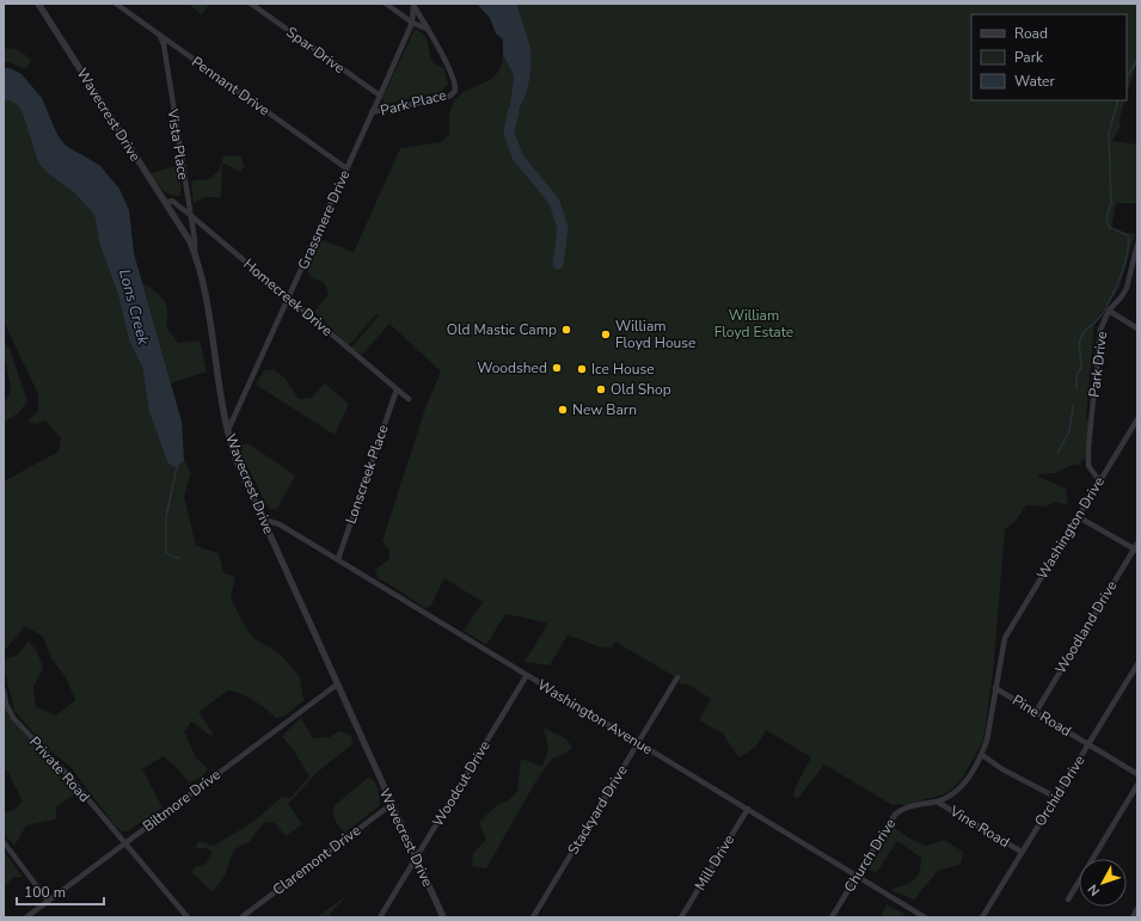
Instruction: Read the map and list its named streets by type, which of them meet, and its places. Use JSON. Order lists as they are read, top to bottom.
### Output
{
  "streets": {
    "street": [
      "Spar Drive",
      "Pennant Drive",
      "Park Place",
      "Wavecrest Drive",
      "Vista Place",
      "Grassmere Drive",
      "Homecreek Drive",
      "Park Drive",
      "Lonscreek Place",
      "Washington Drive",
      "Woodland Drive",
      "Pine Road",
      "Washington Avenue",
      "Private Road",
      "Woodcut Drive",
      "Orchid Drive",
      "Biltmore Drive",
      "Stackyard Drive",
      "Vine Road",
      "Church Drive",
      "Claremont Drive",
      "Mill Drive"
    ]
  },
  "crossings": [
    ["Spar Drive", "Grassmere Drive"],
    ["Pennant Drive", "Vista Place"],
    ["Pennant Drive", "Grassmere Drive"],
    ["Park Place", "Grassmere Drive"],
    ["Wavecrest Drive", "Vista Place"],
    ["Wavecrest Drive", "Grassmere Drive"],
    ["Wavecrest Drive", "Homecreek Drive"],
    ["Wavecrest Drive", "Washington Avenue"],
    ["Wavecrest Drive", "Woodcut Drive"],
    ["Wavecrest Drive", "Biltmore Drive"],
    ["Wavecrest Drive", "Claremont Drive"],
    ["Vista Place", "Homecreek Drive"],
    ["Grassmere Drive", "Homecreek Drive"],
    ["Homecreek Drive", "Lonscreek Place"],
    ["Park Drive", "Washington Drive"],
    ["Lonscreek Place", "Washington Avenue"],
    ["Washington Drive", "Church Drive"],
    ["Woodland Drive", "Pine Road"],
    ["Pine Road", "Orchid Drive"],
    ["Pine Road", "Church Drive"],
    ["Washington Avenue", "Woodcut Drive"],
    ["Washington Avenue", "Stackyard Drive"],
    ["Washington Avenue", "Church Drive"],
    ["Washington Avenue", "Mill Drive"],
    ["Private Road", "Biltmore Drive"],
    ["Orchid Drive", "Vine Road"],
    ["Vine Road", "Church Drive"]
  ],
  "water": ["Lons Creek"],
  "parks": ["William Floyd Estate"],
  "places": [
    "Old Mastic Camp",
    "William Floyd House",
    "Woodshed",
    "Ice House",
    "Old Shop",
    "New Barn"
  ],
  "legend": ["Road", "Park", "Water"],
  "scale_bar": "100 m",
  "north": "bottom left"
}
